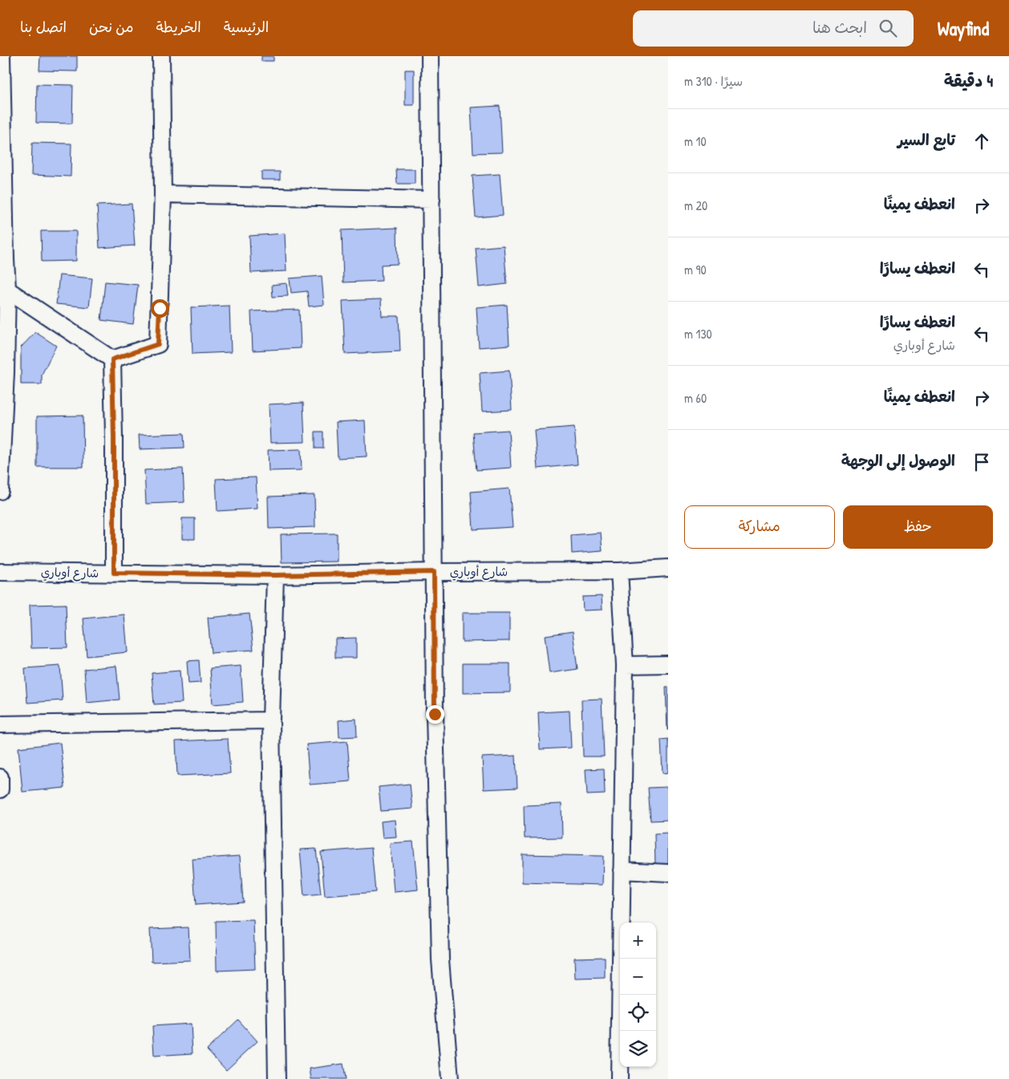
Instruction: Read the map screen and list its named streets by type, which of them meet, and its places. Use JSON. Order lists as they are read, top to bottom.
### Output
{
  "streets": {
    "street": ["شارع أوباري"]
  },
  "page": {
    "header": "Wayfind",
    "search": "ابحث هنا",
    "nav": [
      "الرئيسية",
      "الخريطة",
      "من نحن",
      "اتصل بنا"
    ],
    "heading": ["4 دقيقة", "سيرًا · 310 m"],
    "list": [
      ["تابع السير", "10 m"],
      ["انعطف يمينًا", "20 m"],
      ["انعطف يسارًا", "90 m"],
      ["انعطف يسارًا", "شارع أوباري", "130 m"],
      ["انعطف يمينًا", "60 m"],
      "الوصول إلى الوجهة"
    ],
    "buttons": ["حفظ", "مشاركة"],
    "map_buttons": ["+", "−"]
  }
}
